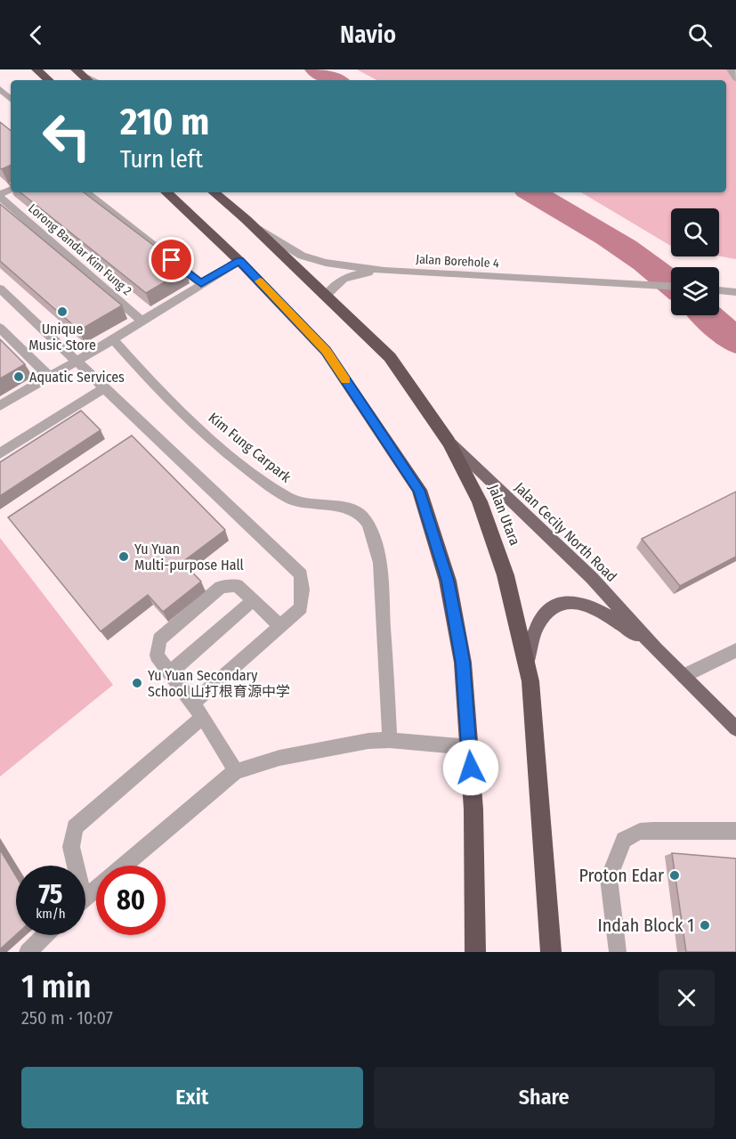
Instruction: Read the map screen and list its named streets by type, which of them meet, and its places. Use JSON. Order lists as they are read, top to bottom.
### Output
{
  "streets": {
    "highway": ["Jalan Utara"],
    "main road": ["Jalan Cecily North Road"],
    "street": ["Lorong Bandar Kim Fung 2", "Jalan Borehole 4", "Kim Fung Carpark"]
  },
  "crossings": [
    ["Jalan Borehole 4", "Jalan Utara"],
    ["Jalan Utara", "Jalan Cecily North Road"]
  ],
  "places": [
    "Unique Music Store",
    "Aquatic Services",
    "Yu Yuan Multi-purpose Hall",
    "Yu Yuan Secondary School 山打根育源中学",
    "Proton Edar",
    "Indah Block 1"
  ],
  "page": {
    "header": "Navio",
    "turn": ["210 m", "Turn left"],
    "speed": "75 km/h",
    "limit": "80",
    "heading": ["1 min", "250 m · 10:07"],
    "buttons": ["Exit", "Share"]
  }
}
